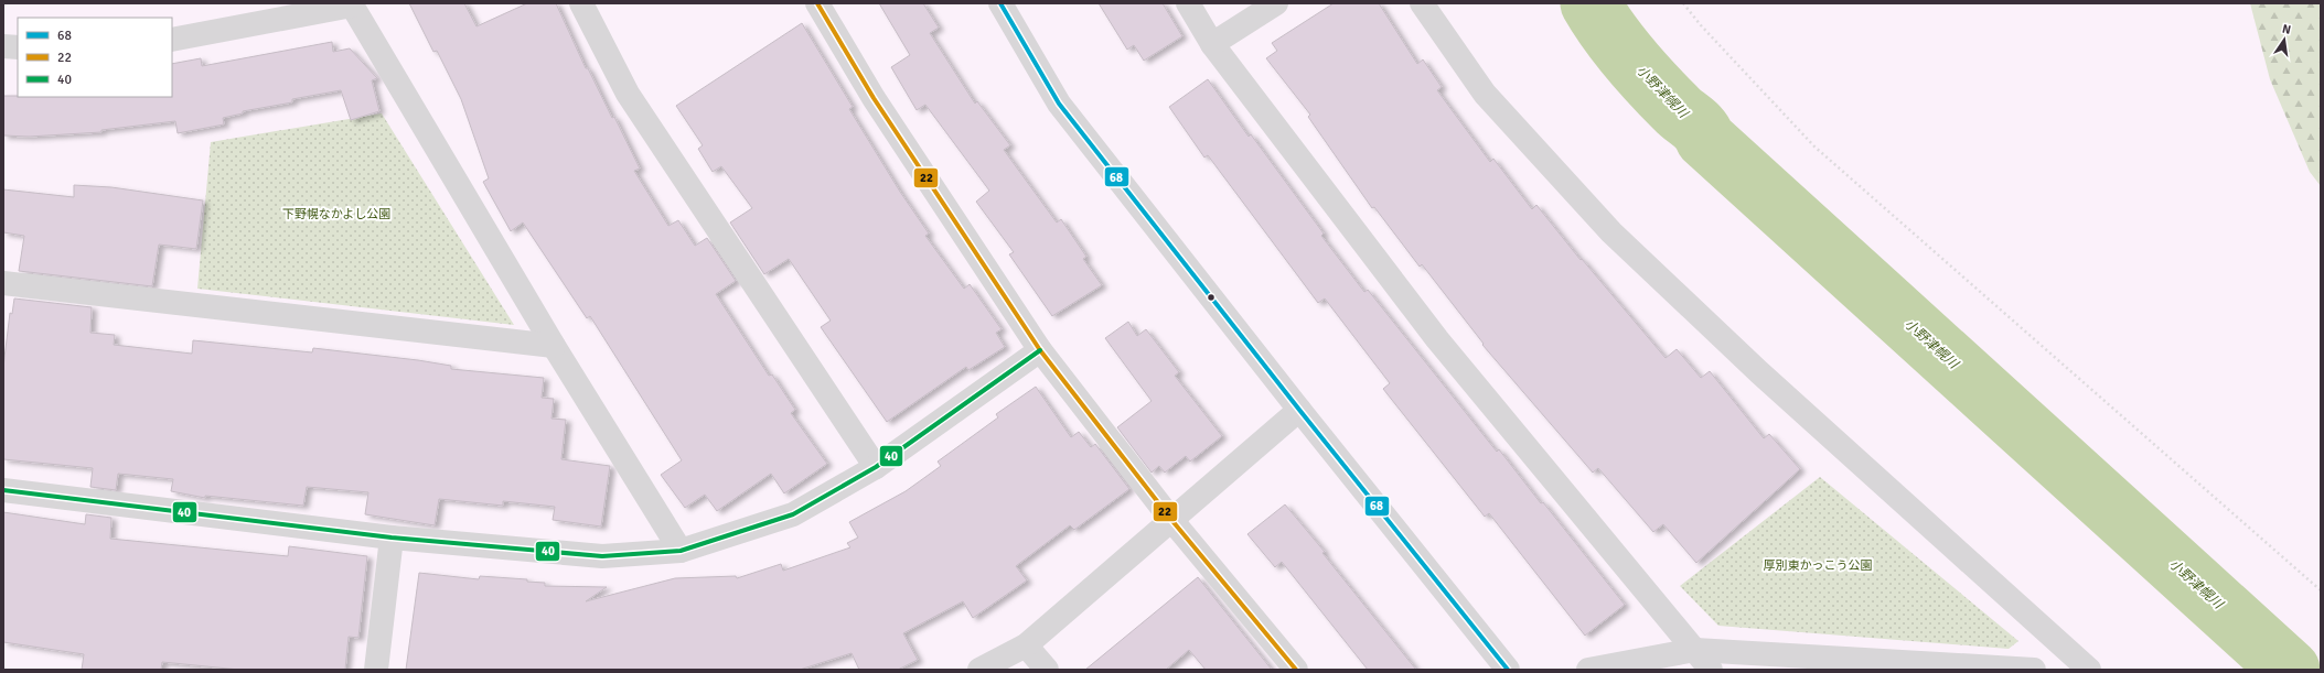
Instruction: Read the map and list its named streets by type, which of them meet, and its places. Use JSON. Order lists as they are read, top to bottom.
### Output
{
  "water": ["小野津幌川"],
  "parks": ["下野幌なかよし公園", "厚別東かっこう公園"],
  "lines": ["transit line 68", "transit line 22", "transit line 40"],
  "legend": ["68", "22", "40"],
  "north": "top"
}
